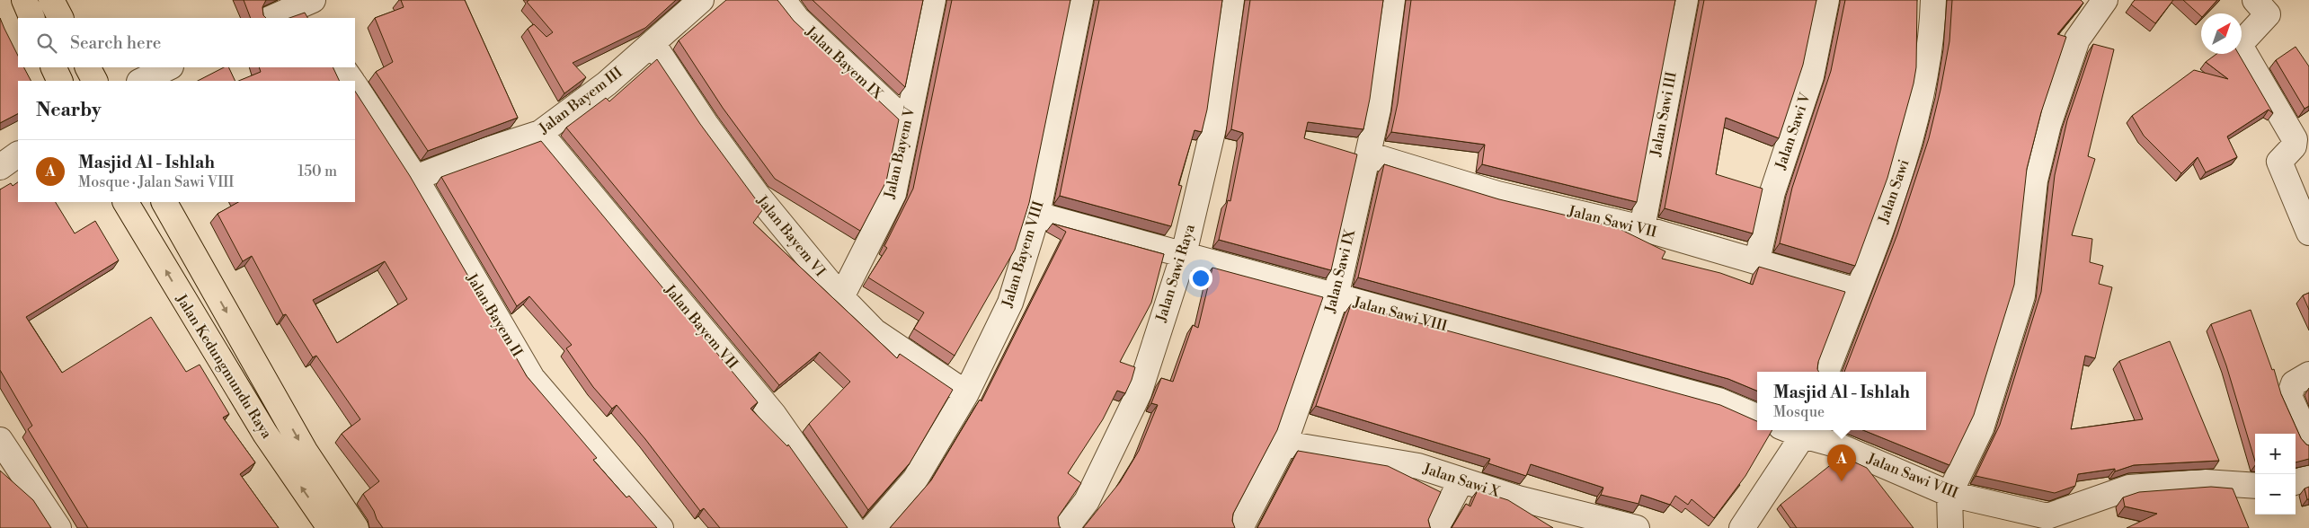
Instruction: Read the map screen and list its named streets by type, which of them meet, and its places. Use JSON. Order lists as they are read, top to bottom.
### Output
{
  "streets": {
    "main road": ["Jalan Kedungmundu Raya"],
    "street": [
      "Jalan Bayem IX",
      "Jalan Bayem III",
      "Jalan Sawi III",
      "Jalan Sawi V",
      "Jalan Bayem V",
      "Jalan Sawi",
      "Jalan Sawi VII",
      "Jalan Bayem VI",
      "Jalan Bayem VIII",
      "Jalan Sawi IX",
      "Jalan Sawi Raya",
      "Jalan Sawi VIII",
      "Jalan Bayem II",
      "Jalan Bayem VII",
      "Jalan Sawi X"
    ]
  },
  "crossings": [
    ["Jalan Bayem IX", "Jalan Bayem V"],
    ["Jalan Bayem III", "Jalan Bayem VI"],
    ["Jalan Bayem III", "Jalan Bayem II"],
    ["Jalan Bayem III", "Jalan Bayem VII"],
    ["Jalan Sawi III", "Jalan Sawi VII"],
    ["Jalan Sawi V", "Jalan Sawi VII"],
    ["Jalan Bayem V", "Jalan Bayem VI"],
    ["Jalan Sawi", "Jalan Sawi VII"],
    ["Jalan Sawi VII", "Jalan Sawi IX"],
    ["Jalan Bayem VI", "Jalan Bayem VIII"],
    ["Jalan Bayem VIII", "Jalan Sawi VIII"],
    ["Jalan Sawi IX", "Jalan Sawi VIII"],
    ["Jalan Sawi IX", "Jalan Sawi X"],
    ["Jalan Sawi Raya", "Jalan Sawi VIII"]
  ],
  "north": "top right",
  "page": {
    "search": "Search here",
    "heading": "Nearby",
    "list": [
      {
        "mark": "A",
        "name": "Masjid Al - Ishlah",
        "note": "Mosque · Jalan Sawi VIII",
        "value": "150 m"
      }
    ],
    "popup": ["Masjid Al - Ishlah", "Mosque"],
    "map_buttons": ["+", "−"],
    "pins": "A"
  }
}
